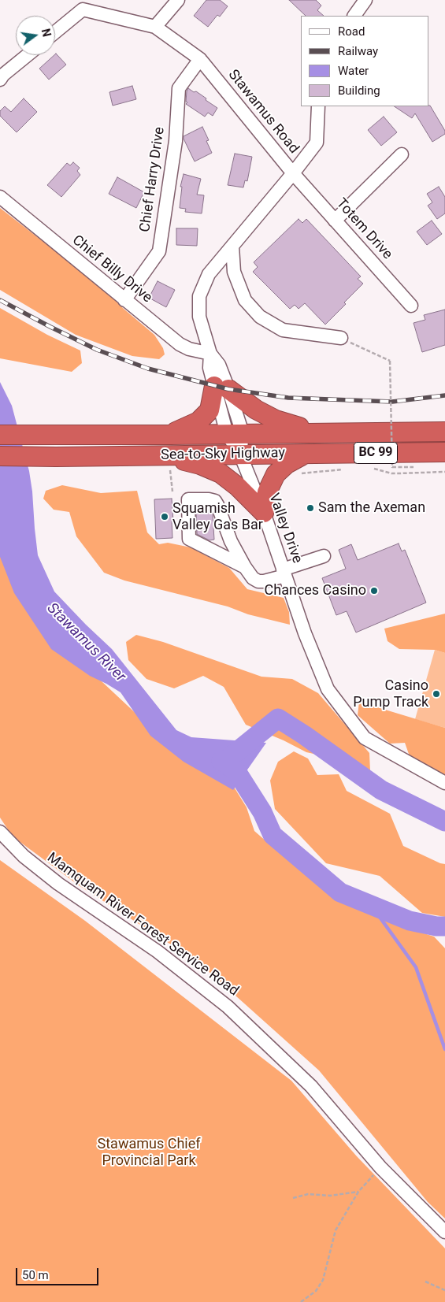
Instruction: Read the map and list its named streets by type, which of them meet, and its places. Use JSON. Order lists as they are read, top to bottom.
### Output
{
  "streets": {
    "highway": ["BC 99", "Sea-to-Sky Highway"],
    "street": [
      "Stawamus Road",
      "Chief Harry Drive",
      "Totem Drive",
      "Chief Billy Drive",
      "Valley Drive",
      "Mamquam River Forest Service Road"
    ]
  },
  "crossings": [
    ["Stawamus Road", "Chief Harry Drive"],
    ["Stawamus Road", "Totem Drive"],
    ["Stawamus Road", "Chief Billy Drive"],
    ["Stawamus Road", "Sea-to-Sky Highway"],
    ["Stawamus Road", "Valley Drive"],
    ["Chief Harry Drive", "Chief Billy Drive"],
    ["Sea-to-Sky Highway", "Valley Drive"]
  ],
  "water": ["Stawamus River"],
  "parks": ["Stawamus Chief Provincial Park"],
  "places": [
    "Sam the Axeman",
    "Squamish Valley Gas Bar",
    "Chances Casino",
    "Casino Pump Track"
  ],
  "legend": [
    "Road",
    "Railway",
    "Water",
    "Building"
  ],
  "scale_bar": "50 m",
  "north": "right"
}
